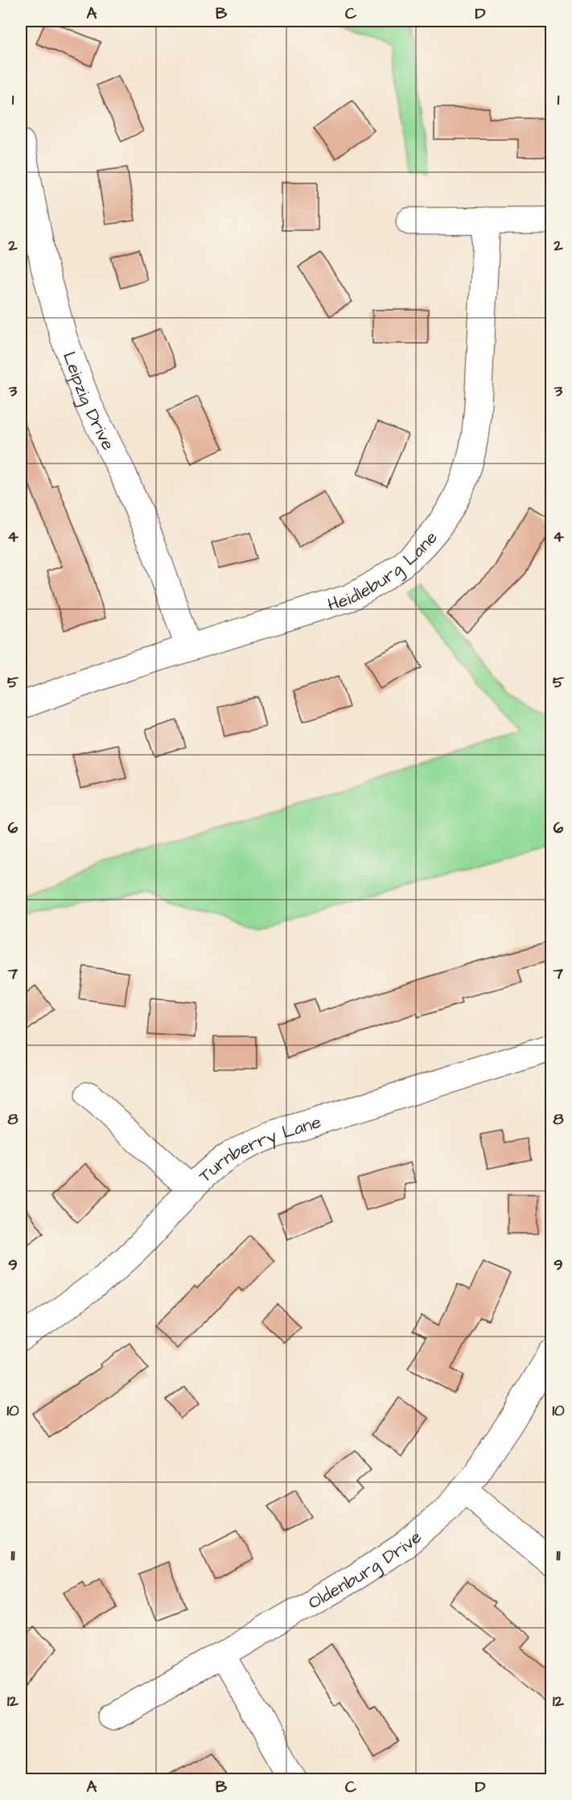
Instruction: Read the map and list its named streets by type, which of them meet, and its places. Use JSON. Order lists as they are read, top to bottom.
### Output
{
  "streets": {
    "street": [
      "Leipzig Drive",
      "Heidleburg Lane",
      "Turnberry Lane",
      "Oldenburg Drive"
    ]
  },
  "crossings": [
    ["Leipzig Drive", "Heidleburg Lane"]
  ],
  "grid": {
    "columns": [
      "A",
      "B",
      "C",
      "D"
    ],
    "rows": [
      "1",
      "2",
      "3",
      "4",
      "5",
      "6",
      "7",
      "8",
      "9",
      "10",
      "11",
      "12"
    ]
  }
}
